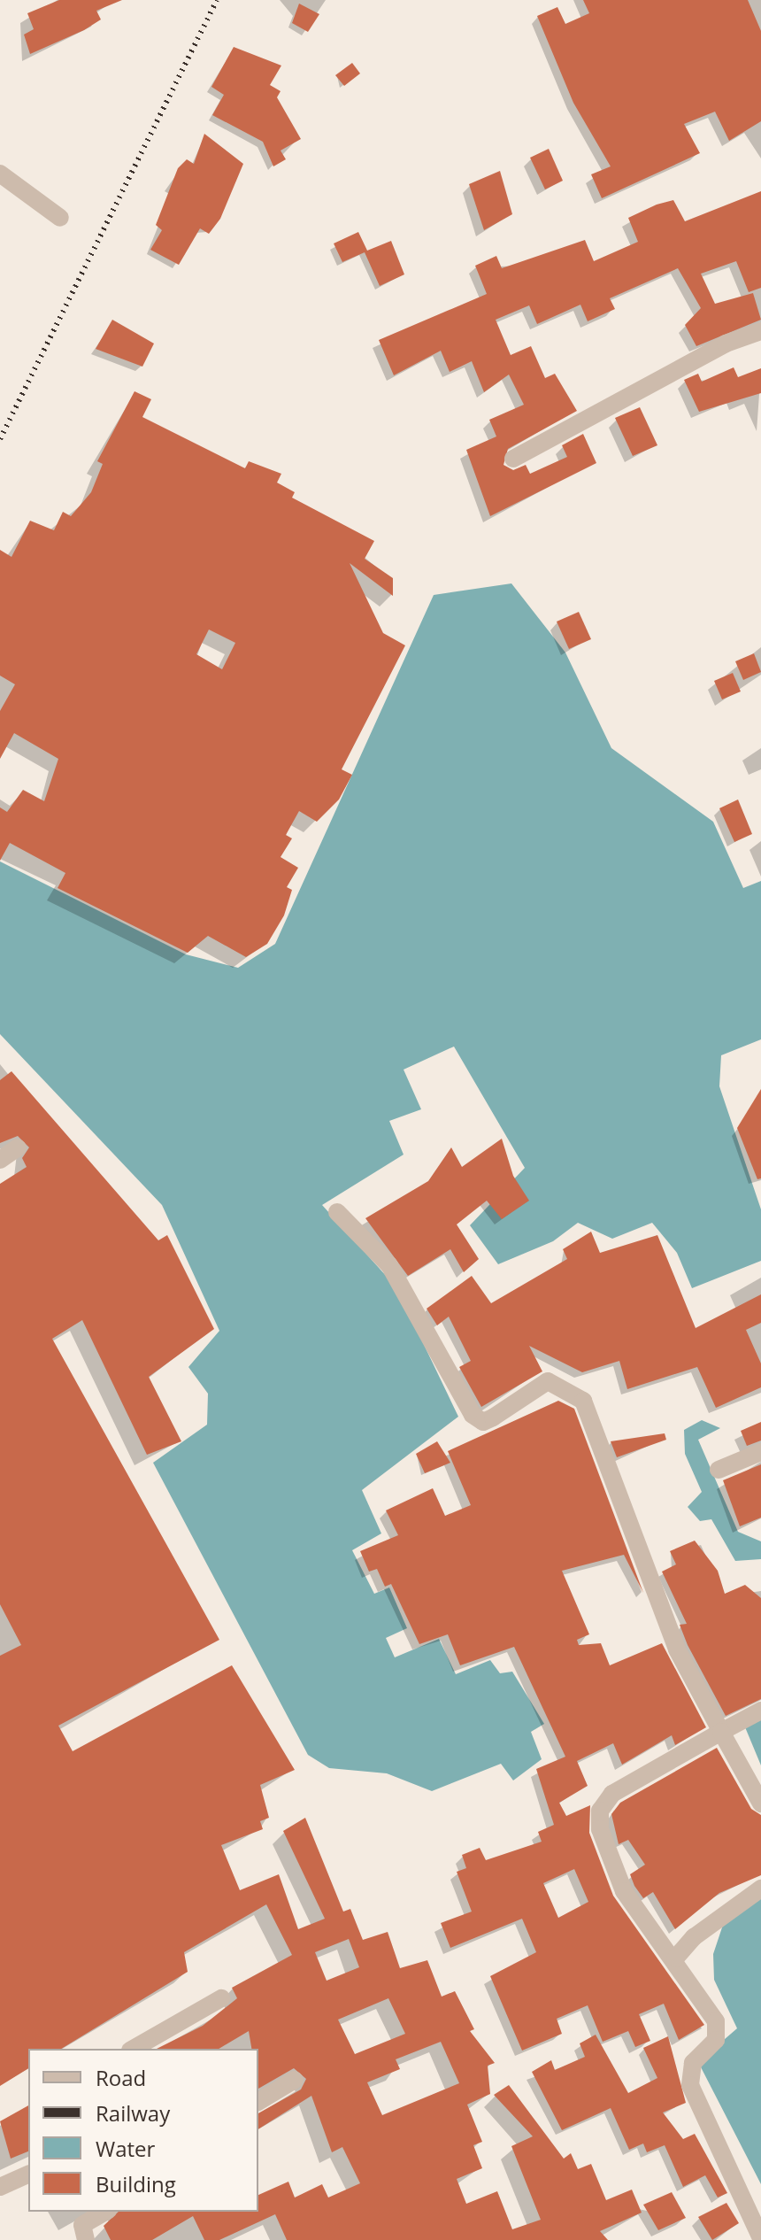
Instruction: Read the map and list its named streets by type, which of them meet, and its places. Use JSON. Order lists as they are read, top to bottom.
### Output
{
  "legend": [
    "Road",
    "Railway",
    "Water",
    "Building"
  ]
}
